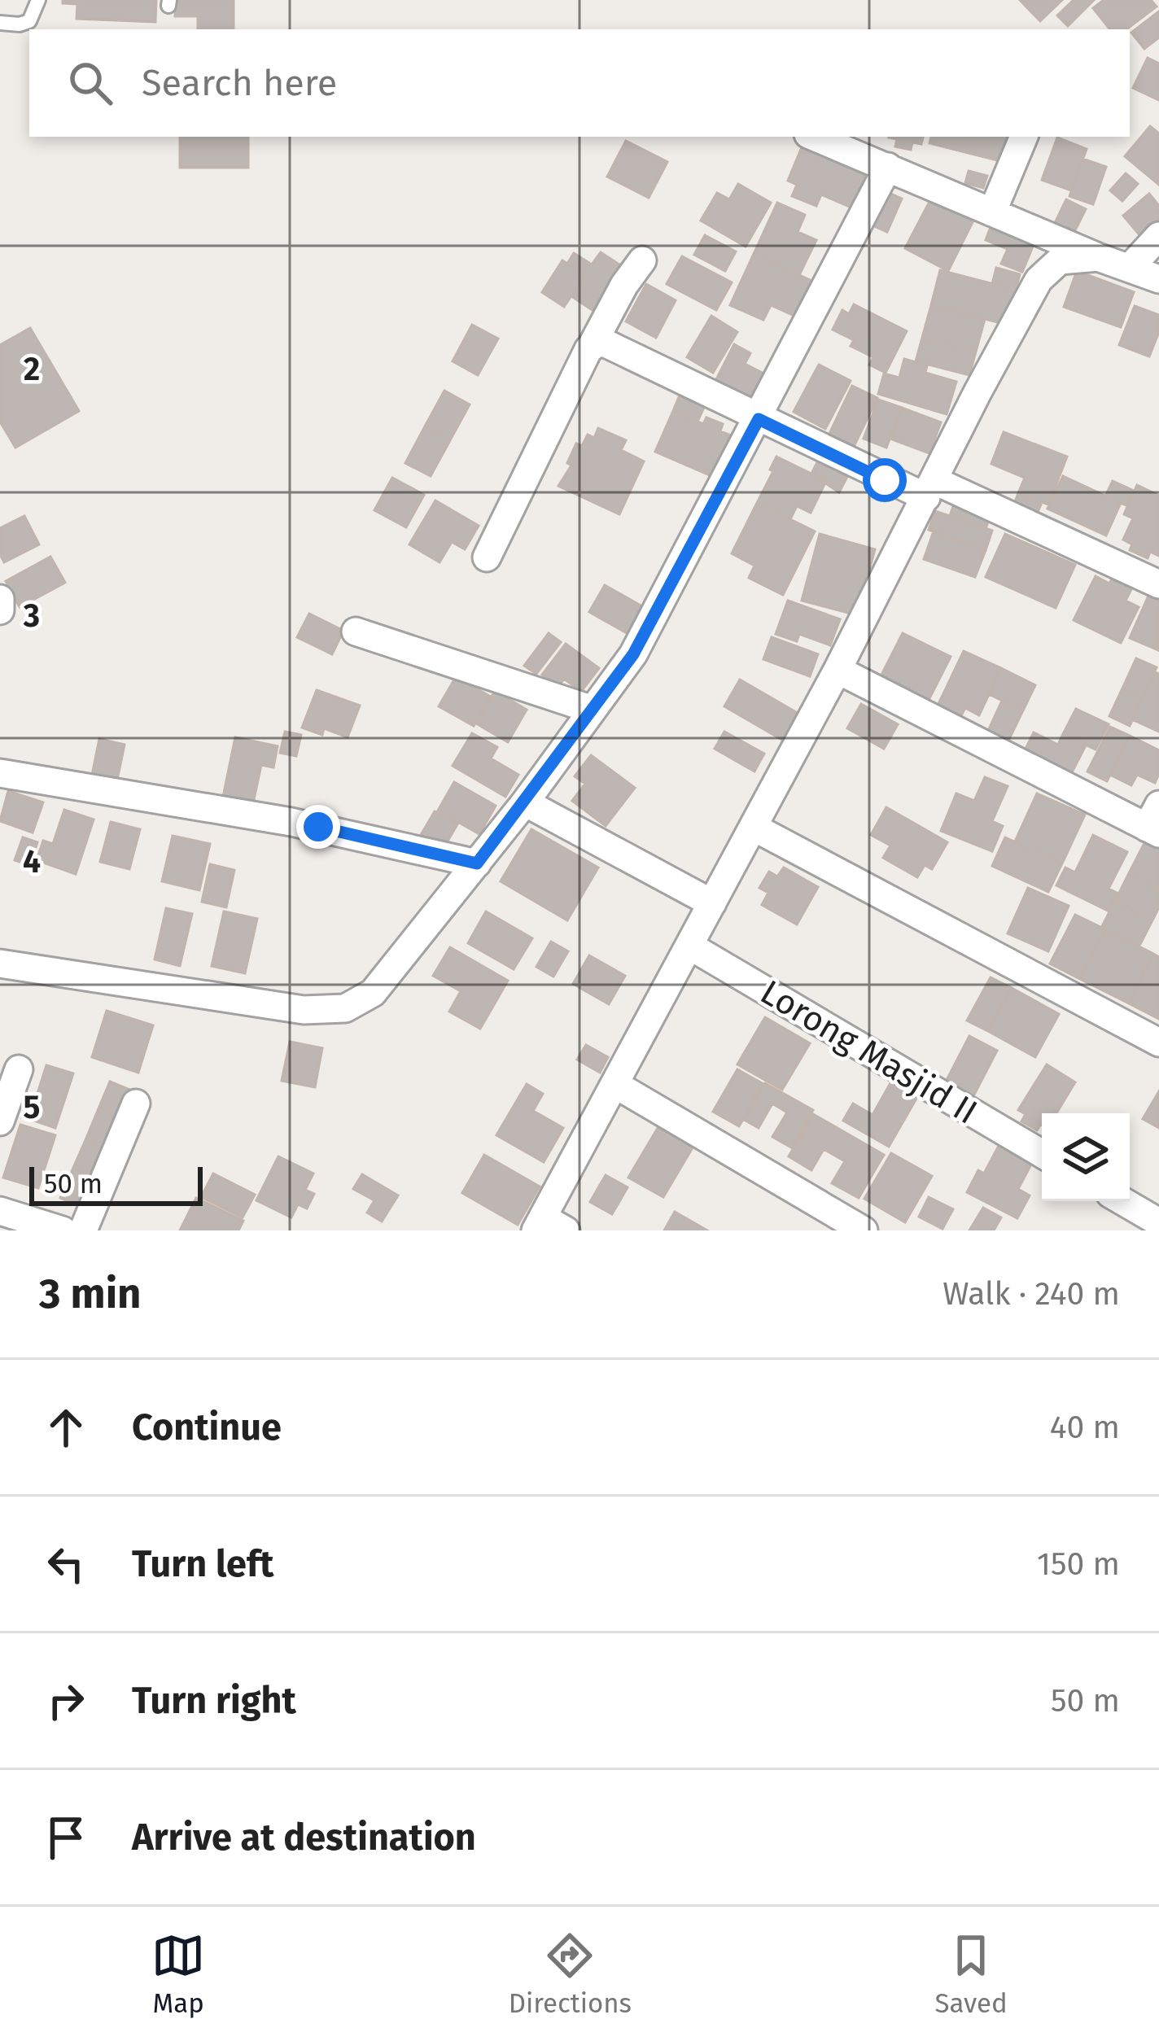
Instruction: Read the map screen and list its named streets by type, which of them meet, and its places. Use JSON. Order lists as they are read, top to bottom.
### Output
{
  "streets": {
    "street": ["Lorong Masjid II"]
  },
  "scale_bar": "50 m",
  "page": {
    "search": "Search here",
    "scale": "50 m",
    "heading": ["3 min", "Walk · 240 m"],
    "list": [
      ["Continue", "40 m"],
      ["Turn left", "150 m"],
      ["Turn right", "50 m"],
      "Arrive at destination"
    ],
    "nav": ["Map", "Directions", "Saved"]
  },
  "grid": {
    "rows": [
      "2",
      "3",
      "4",
      "5"
    ]
  }
}
